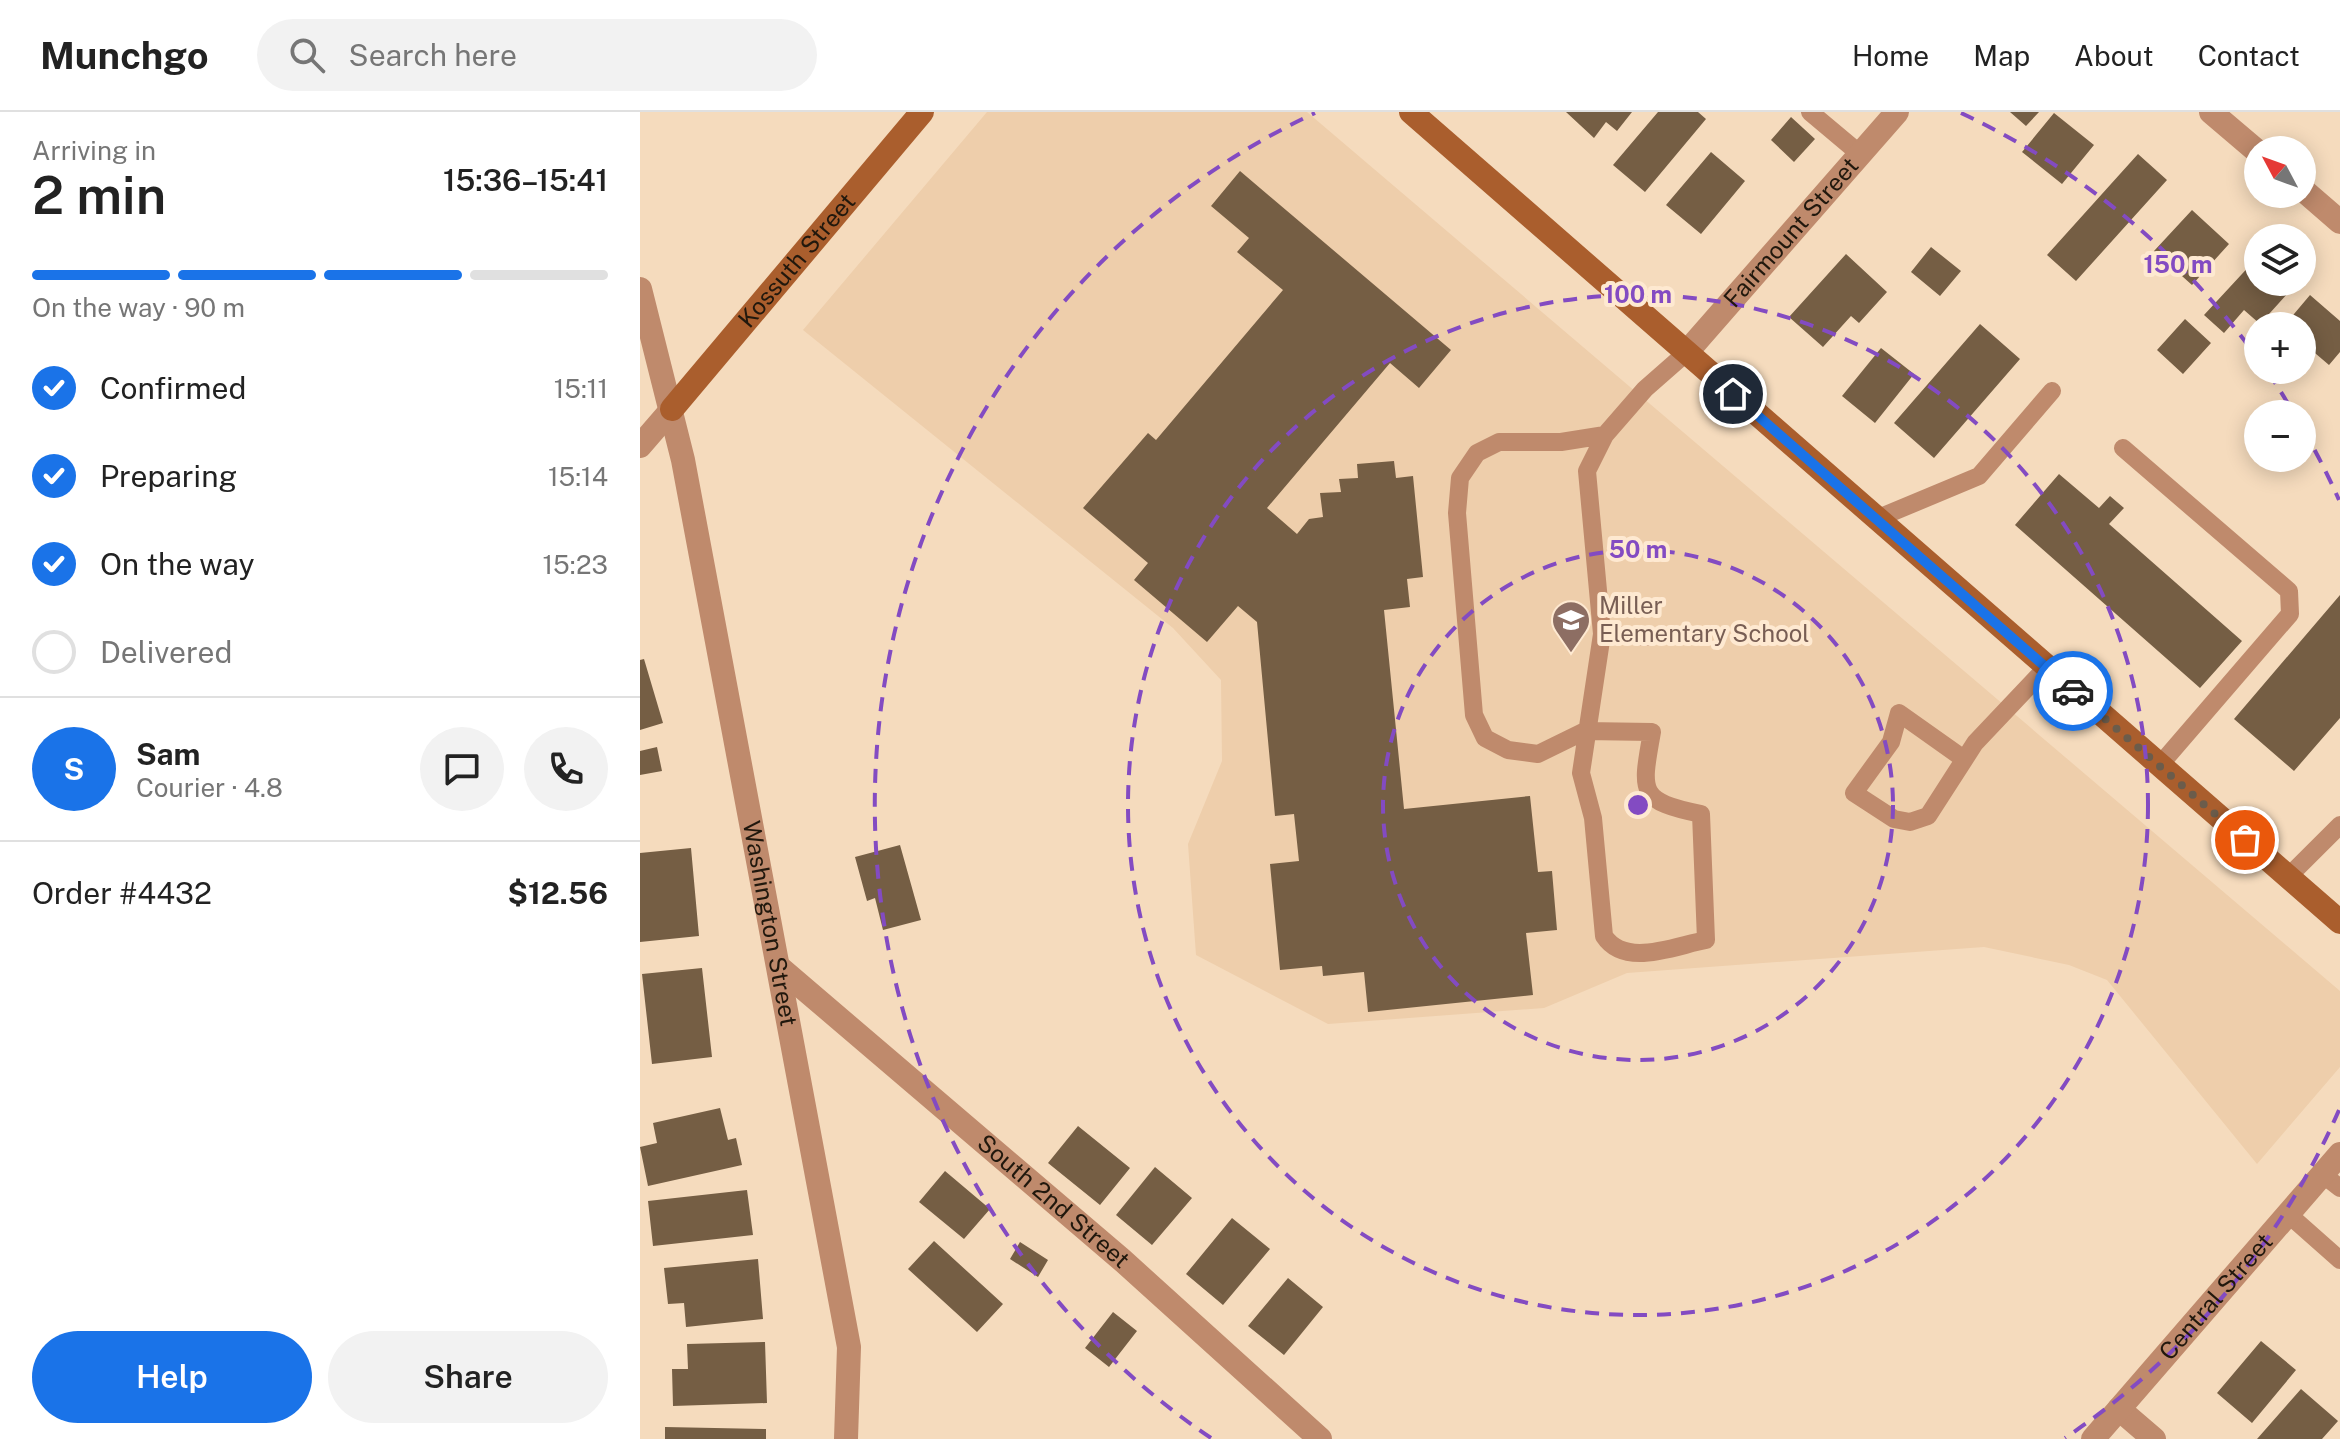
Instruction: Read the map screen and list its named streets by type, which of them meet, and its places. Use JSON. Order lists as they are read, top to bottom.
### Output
{
  "streets": {
    "main road": ["Kossuth Street"],
    "street": [
      "Fairmount Street",
      "Washington Street",
      "South 2nd Street",
      "Central Street"
    ]
  },
  "crossings": [
    ["Kossuth Street", "Washington Street"],
    ["Washington Street", "South 2nd Street"]
  ],
  "places": {
    "school or university": ["Miller Elementary School"]
  },
  "north": "top left",
  "page": {
    "header": "Munchgo",
    "search": "Search here",
    "nav": [
      "Home",
      "Map",
      "About",
      "Contact"
    ],
    "heading": ["2 min", "Arriving in", "15:36–15:41"],
    "panel": [
      "Sam",
      "Courier · 4.8",
      "Order #4432",
      "$12.56"
    ],
    "map_buttons": ["+", "−"],
    "bar": "On the way · 90 m",
    "list": [
      ["Confirmed", "15:11"],
      ["Preparing", "15:14"],
      ["On the way", "15:23"],
      "Delivered"
    ],
    "round": "S",
    "buttons": ["Help", "Share"]
  },
  "rings": ["150 m", "100 m", "50 m"]
}
